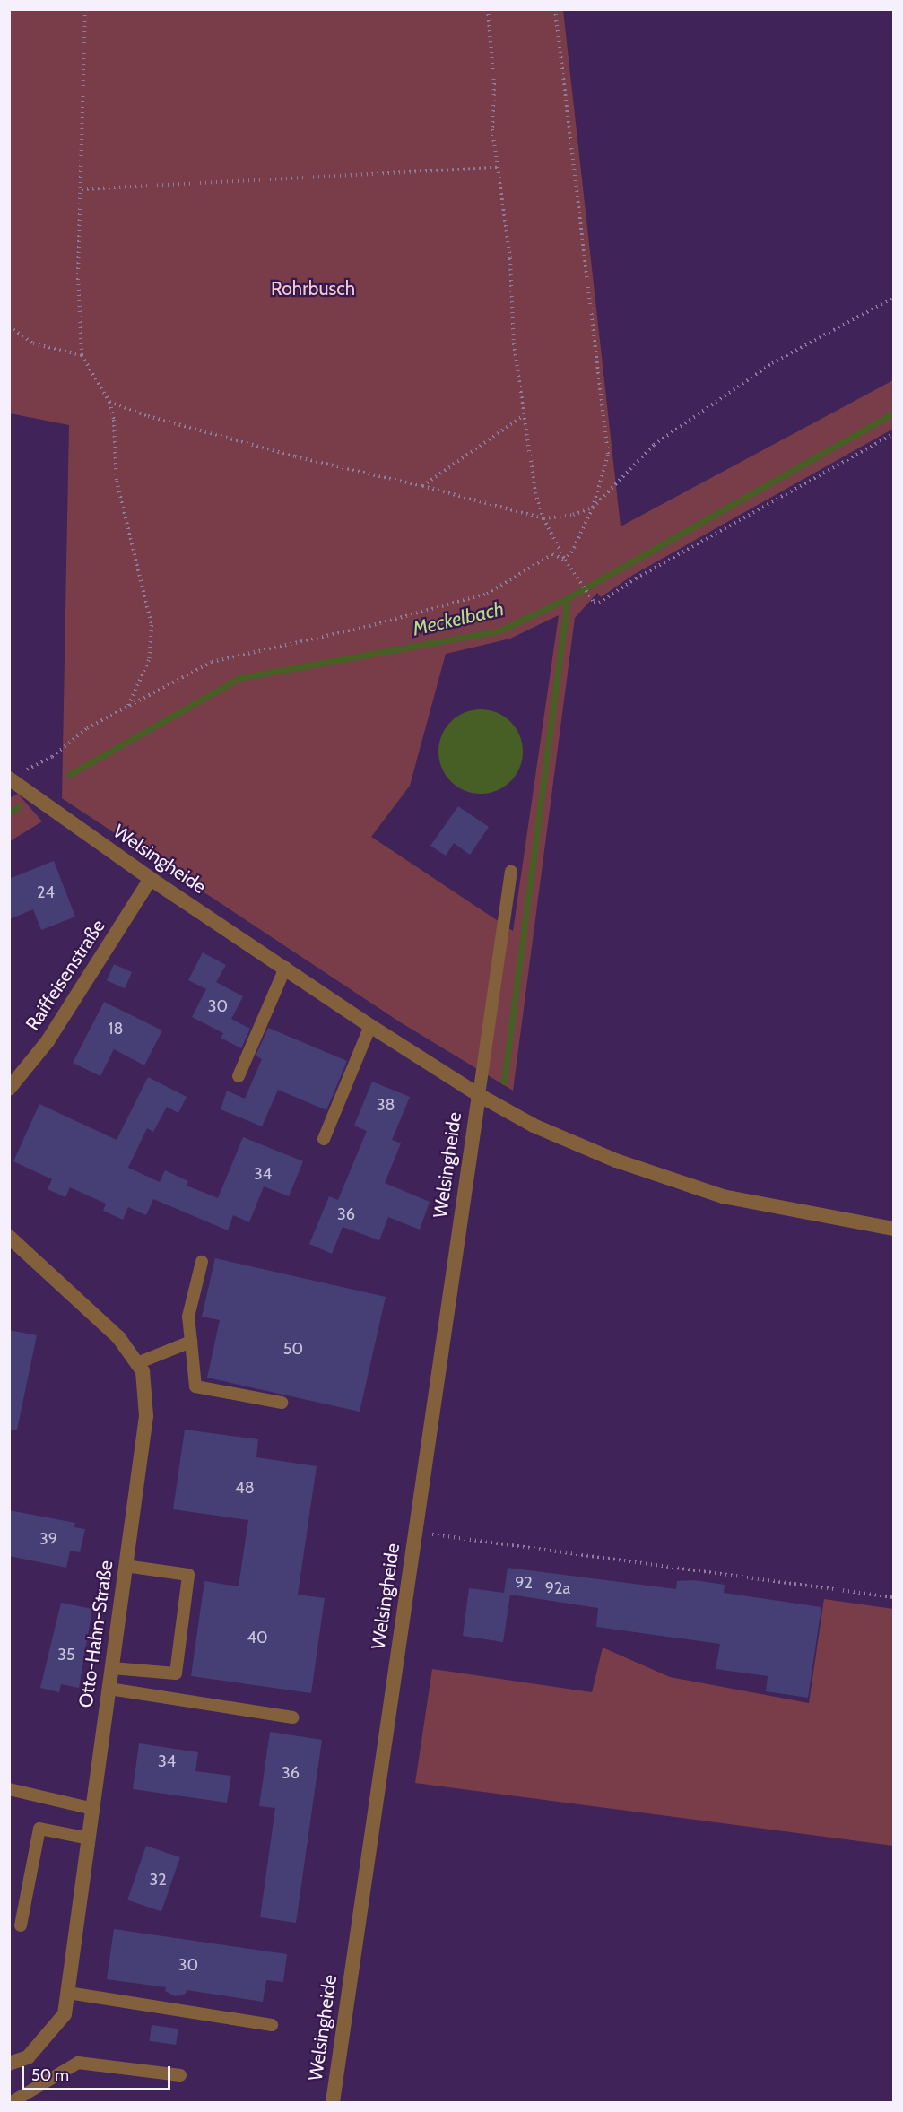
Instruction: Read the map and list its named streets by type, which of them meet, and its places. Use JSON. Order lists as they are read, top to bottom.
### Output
{
  "streets": {
    "street": ["Welsingheide", "Raiffeisenstraße", "Otto-Hahn-Straße"]
  },
  "crossings": [
    ["Welsingheide", "Raiffeisenstraße"]
  ],
  "water": ["Meckelbach"],
  "parks": ["Rohrbusch"],
  "house_numbers": [
    "24",
    "30",
    "18",
    "38",
    "34",
    "36",
    "50",
    "48",
    "39",
    "92",
    "92a",
    "40",
    "35",
    "34",
    "36",
    "32",
    "30"
  ],
  "scale_bar": "50 m"
}
